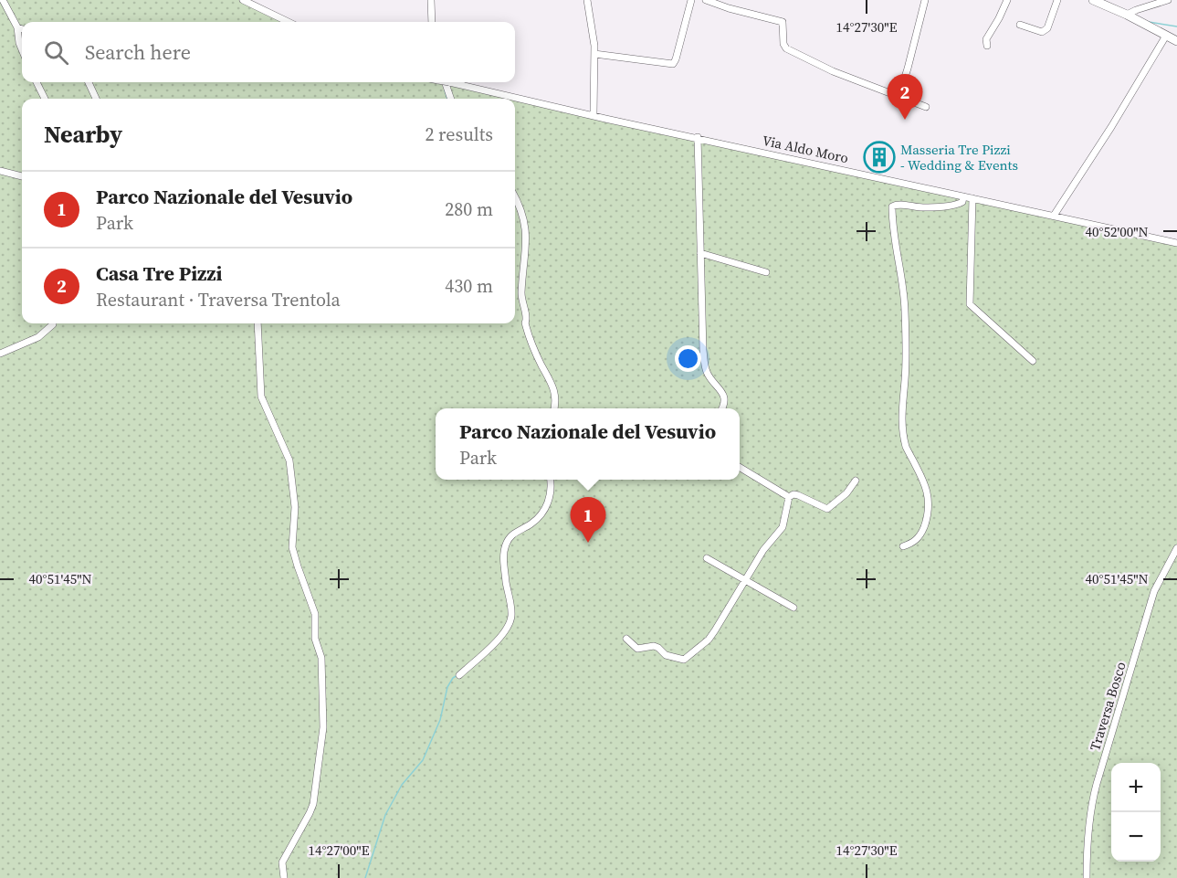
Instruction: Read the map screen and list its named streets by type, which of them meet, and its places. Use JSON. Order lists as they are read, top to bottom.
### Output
{
  "streets": {
    "street": ["Via Aldo Moro", "Traversa Bosco"]
  },
  "places": {
    "building": ["Masseria Tre Pizzi - Wedding & Events"]
  },
  "page": {
    "search": "Search here",
    "pins": ["2", "1"],
    "heading": ["Nearby", "2 results"],
    "list": [
      {
        "mark": "1",
        "name": "Parco Nazionale del Vesuvio",
        "note": "Park",
        "value": "280 m"
      },
      {
        "mark": "2",
        "name": "Casa Tre Pizzi",
        "note": "Restaurant · Traversa Trentola",
        "value": "430 m"
      }
    ],
    "popup": ["Parco Nazionale del Vesuvio", "Park"],
    "map_buttons": ["+", "−"]
  },
  "coordinates": [
    "14°27'30\"E",
    "40°52'00\"N",
    "40°51'45\"N",
    "14°27'00\"E"
  ]
}
